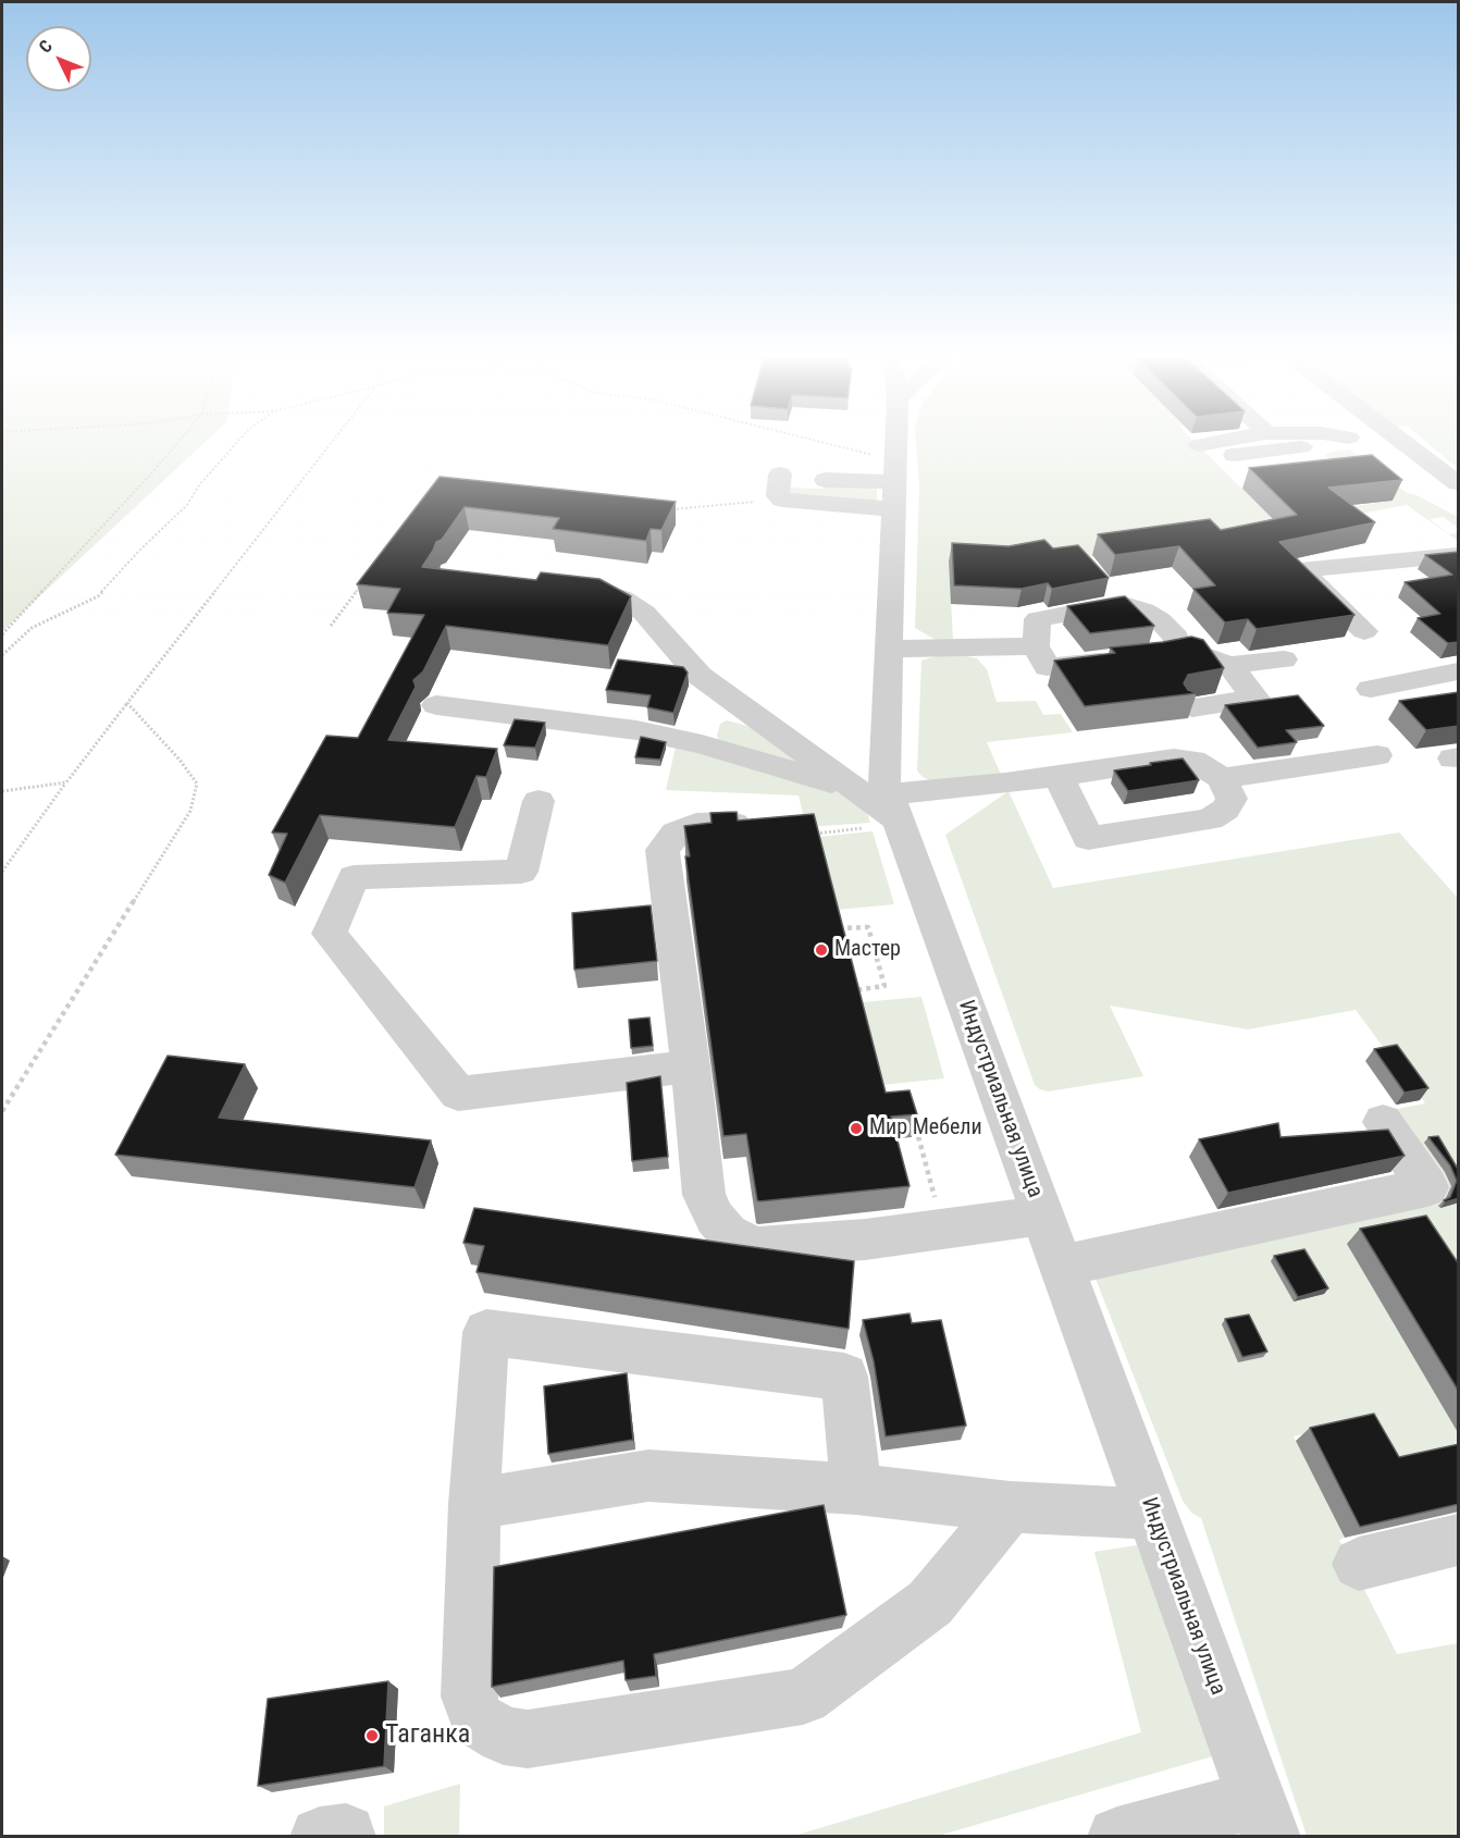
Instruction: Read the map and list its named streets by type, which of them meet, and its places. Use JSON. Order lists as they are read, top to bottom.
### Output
{
  "streets": {
    "street": ["Индустриальная улица"]
  },
  "places": ["Мастер", "Мир Мебели", "Таганка"],
  "north": "top left"
}
